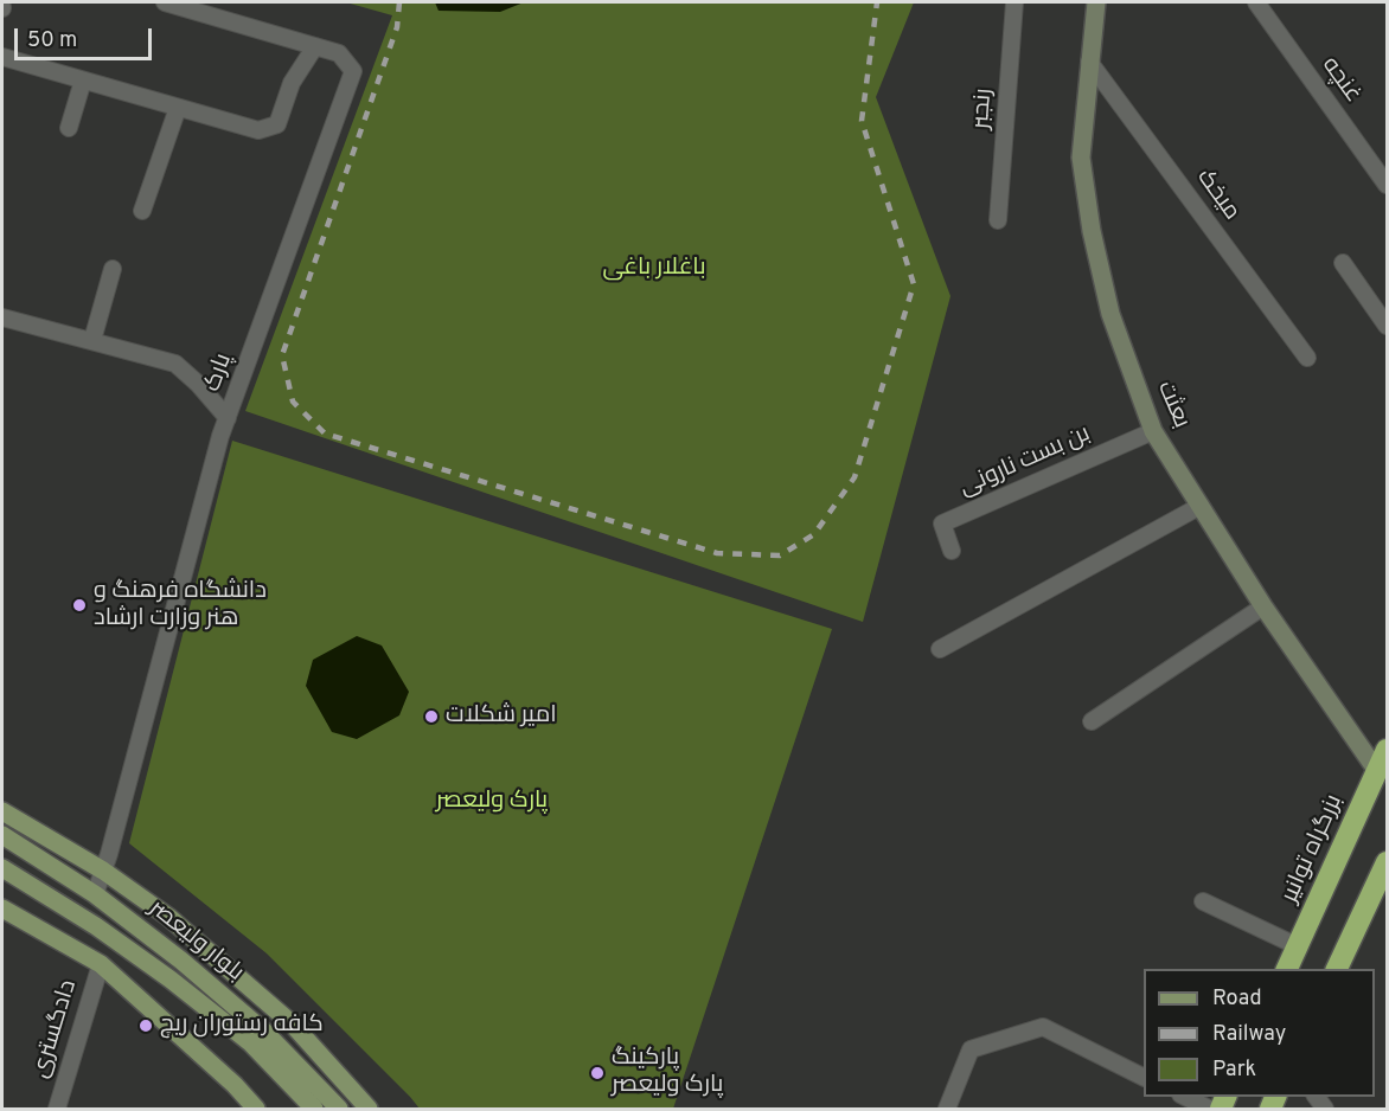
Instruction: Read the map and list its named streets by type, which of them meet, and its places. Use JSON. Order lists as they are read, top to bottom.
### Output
{
  "streets": {
    "highway": ["بزرگراه توانیر"],
    "main road": ["بعثت", "بلوار ولیعصر"],
    "street": [
      "غنچه",
      "رنجبر",
      "میخک",
      "پارک",
      "بن بست نارونی",
      "دادگستری"
    ]
  },
  "crossings": [
    ["میخک", "بعثت"],
    ["پارک", "بلوار ولیعصر"],
    ["بعثت", "بن بست نارونی"],
    ["بعثت", "بزرگراه توانیر"]
  ],
  "parks": ["باغلار باغی", "پارک ولیعصر"],
  "places": [
    "دانشگاه فرهنگ و هنر وزارت ارشاد",
    "امیر شکلات",
    "کافه رستوران ریچ",
    "پارکینگ پارک ولیعصر"
  ],
  "legend": ["Road", "Railway", "Park"],
  "scale_bar": "50 m"
}
